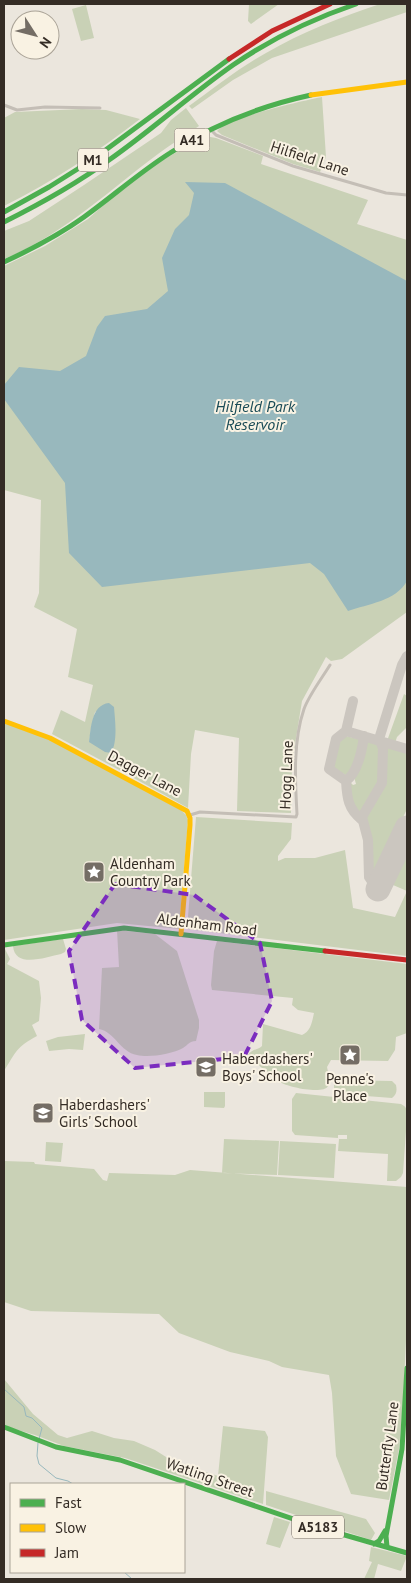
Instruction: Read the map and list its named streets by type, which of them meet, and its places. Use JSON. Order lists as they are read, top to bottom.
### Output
{
  "streets": {
    "main road": [
      "A41",
      "M1",
      "Dagger Lane",
      "Aldenham Road",
      "Butterfly Lane",
      "Watling Street",
      "A5183"
    ],
    "street": ["Hilfield Lane", "Hogg Lane"]
  },
  "crossings": [
    ["A41", "Hilfield Lane"],
    ["Dagger Lane", "Hogg Lane"],
    ["Dagger Lane", "Aldenham Road"],
    ["Butterfly Lane", "Watling Street"]
  ],
  "water": ["Hilfield Park Reservoir"],
  "places": {
    "place": ["Aldenham Country Park", "Penne's Place"],
    "school or university": ["Haberdashers' Boys' School", "Haberdashers' Girls' School"]
  },
  "legend": ["Fast", "Slow", "Jam"],
  "north": "bottom right"
}
